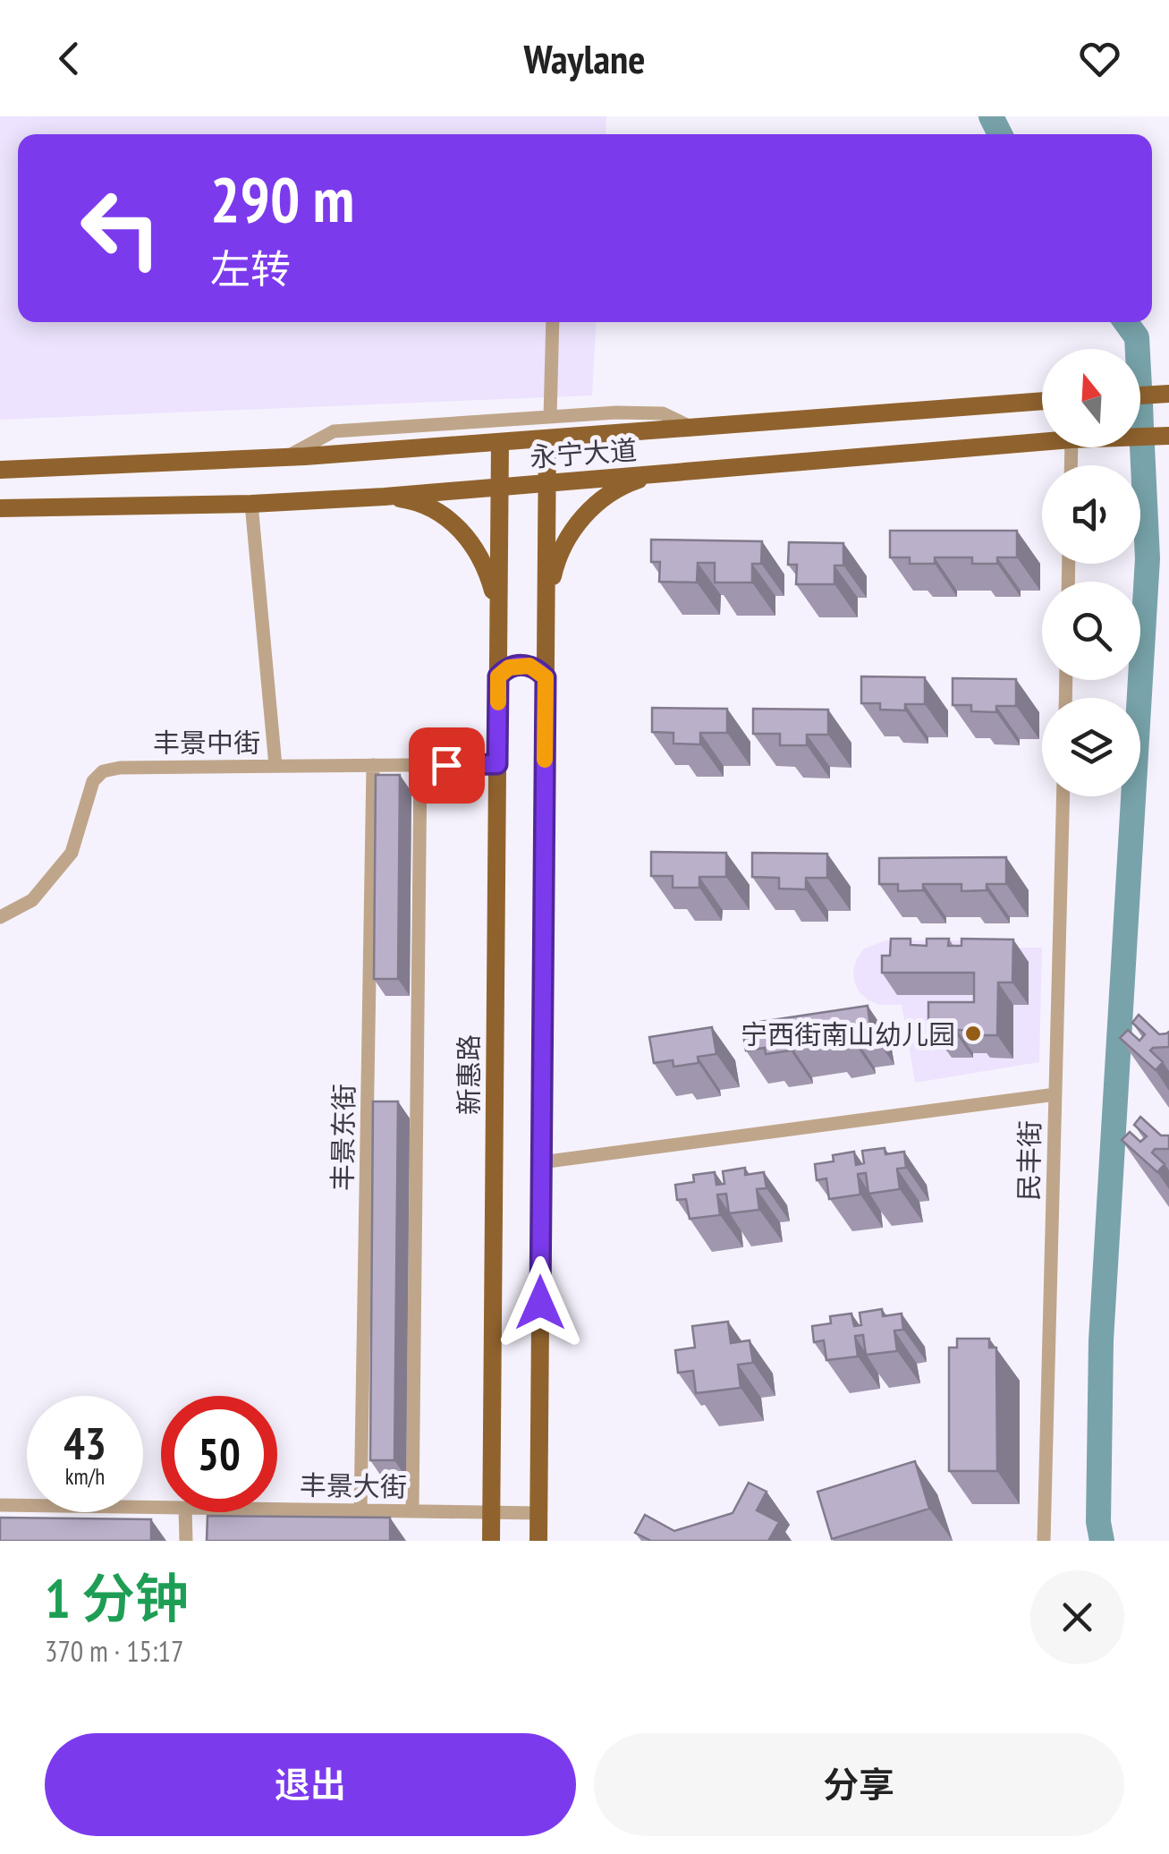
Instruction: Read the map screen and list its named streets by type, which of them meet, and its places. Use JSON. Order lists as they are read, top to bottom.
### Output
{
  "streets": {
    "main road": ["永宁大道", "新惠路"],
    "street": [
      "丰景中街",
      "丰景东街",
      "民丰街",
      "丰景大街"
    ]
  },
  "crossings": [
    ["永宁大道", "新惠路"],
    ["丰景中街", "新惠路"],
    ["丰景中街", "丰景东街"],
    ["新惠路", "丰景大街"],
    ["丰景东街", "丰景大街"]
  ],
  "places": ["宁西街南山幼儿园"],
  "north": "top",
  "page": {
    "header": "Waylane",
    "turn": ["290 m", "左转"],
    "speed": "43 km/h",
    "limit": "50",
    "heading": ["1 分钟", "370 m · 15:17"],
    "buttons": ["退出", "分享"]
  }
}
